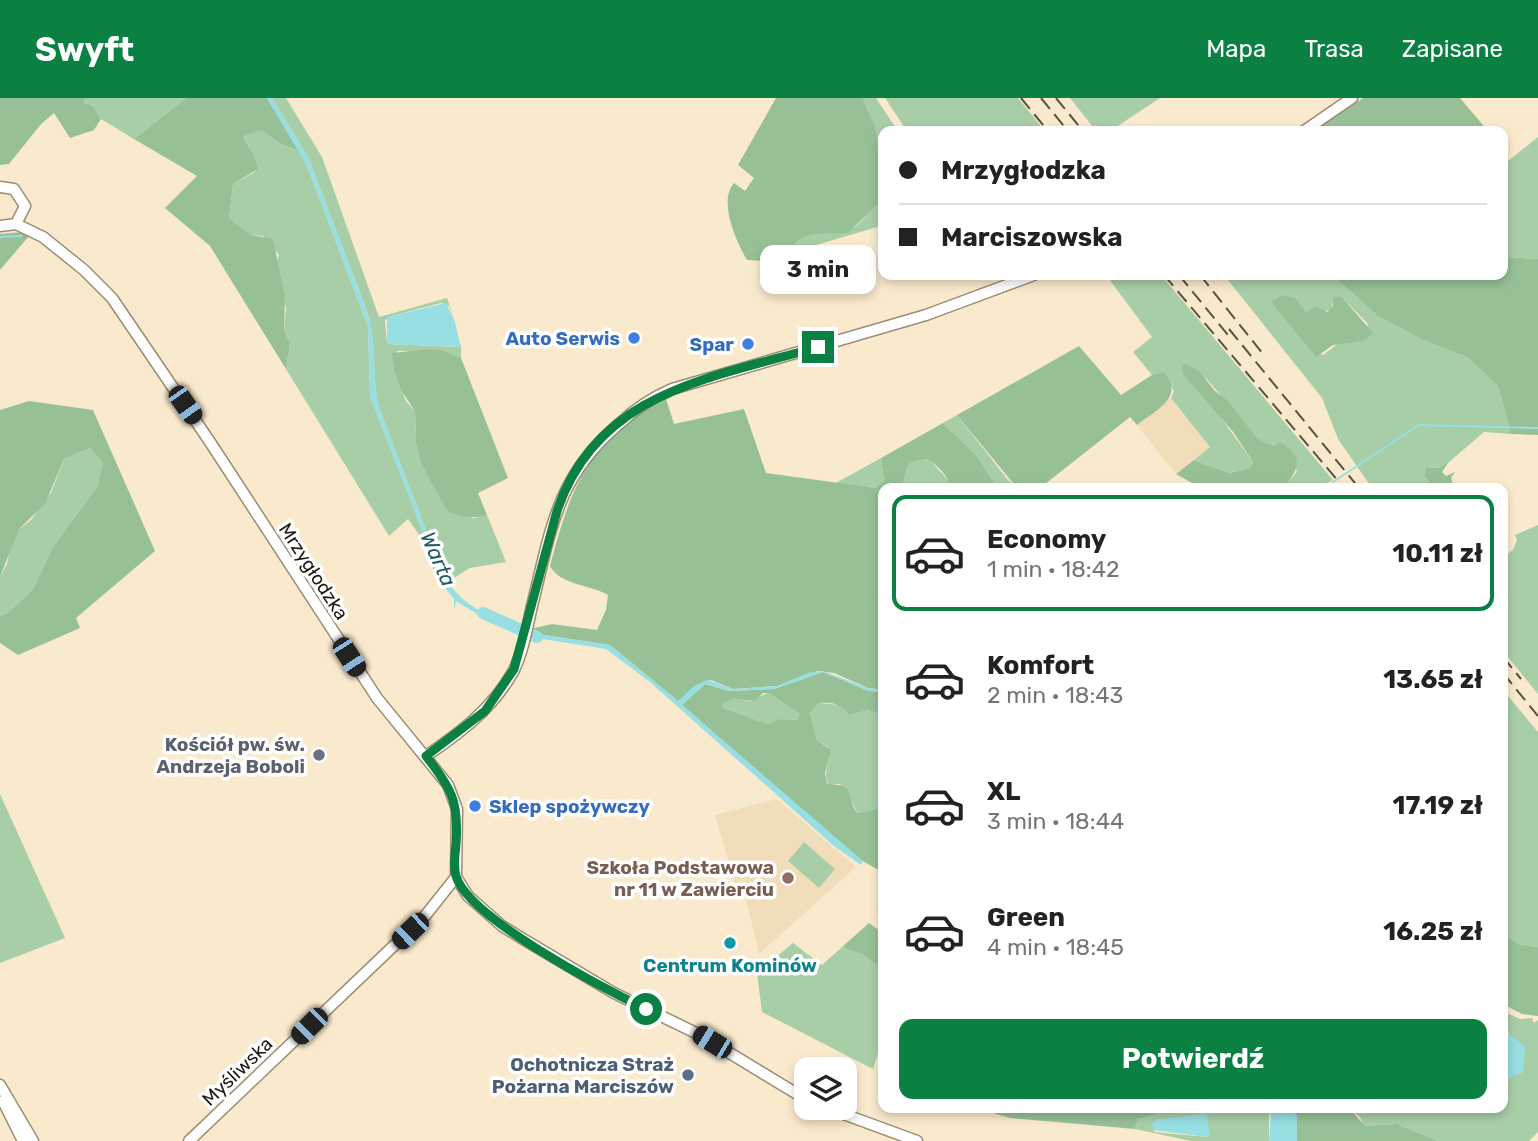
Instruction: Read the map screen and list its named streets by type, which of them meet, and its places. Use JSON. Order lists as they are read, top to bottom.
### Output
{
  "streets": {
    "street": ["Mrzygłodzka", "Myśliwska"]
  },
  "crossings": [
    ["Mrzygłodzka", "Myśliwska"]
  ],
  "water": ["Warta"],
  "places": [
    "Auto Serwis",
    "Spar",
    "Kościół pw. św. Andrzeja Boboli",
    "Sklep spożywczy",
    "Szkoła Podstawowa nr 11 w Zawierciu",
    "Centrum Kominów",
    "Ochotnicza Straż Pożarna Marciszów"
  ],
  "page": {
    "header": "Swyft",
    "nav": ["Mapa", "Trasa", "Zapisane"],
    "banner": ["Mrzygłodzka", "Marciszowska"],
    "bubble": "3 min",
    "list": [
      {
        "name": "Economy",
        "note": "1 min · 18:42",
        "value": "10.11 zł"
      },
      {
        "name": "Komfort",
        "note": "2 min · 18:43",
        "value": "13.65 zł"
      },
      {
        "name": "XL",
        "note": "3 min · 18:44",
        "value": "17.19 zł"
      },
      {
        "name": "Green",
        "note": "4 min · 18:45",
        "value": "16.25 zł"
      }
    ],
    "buttons": "Potwierdź"
  }
}
